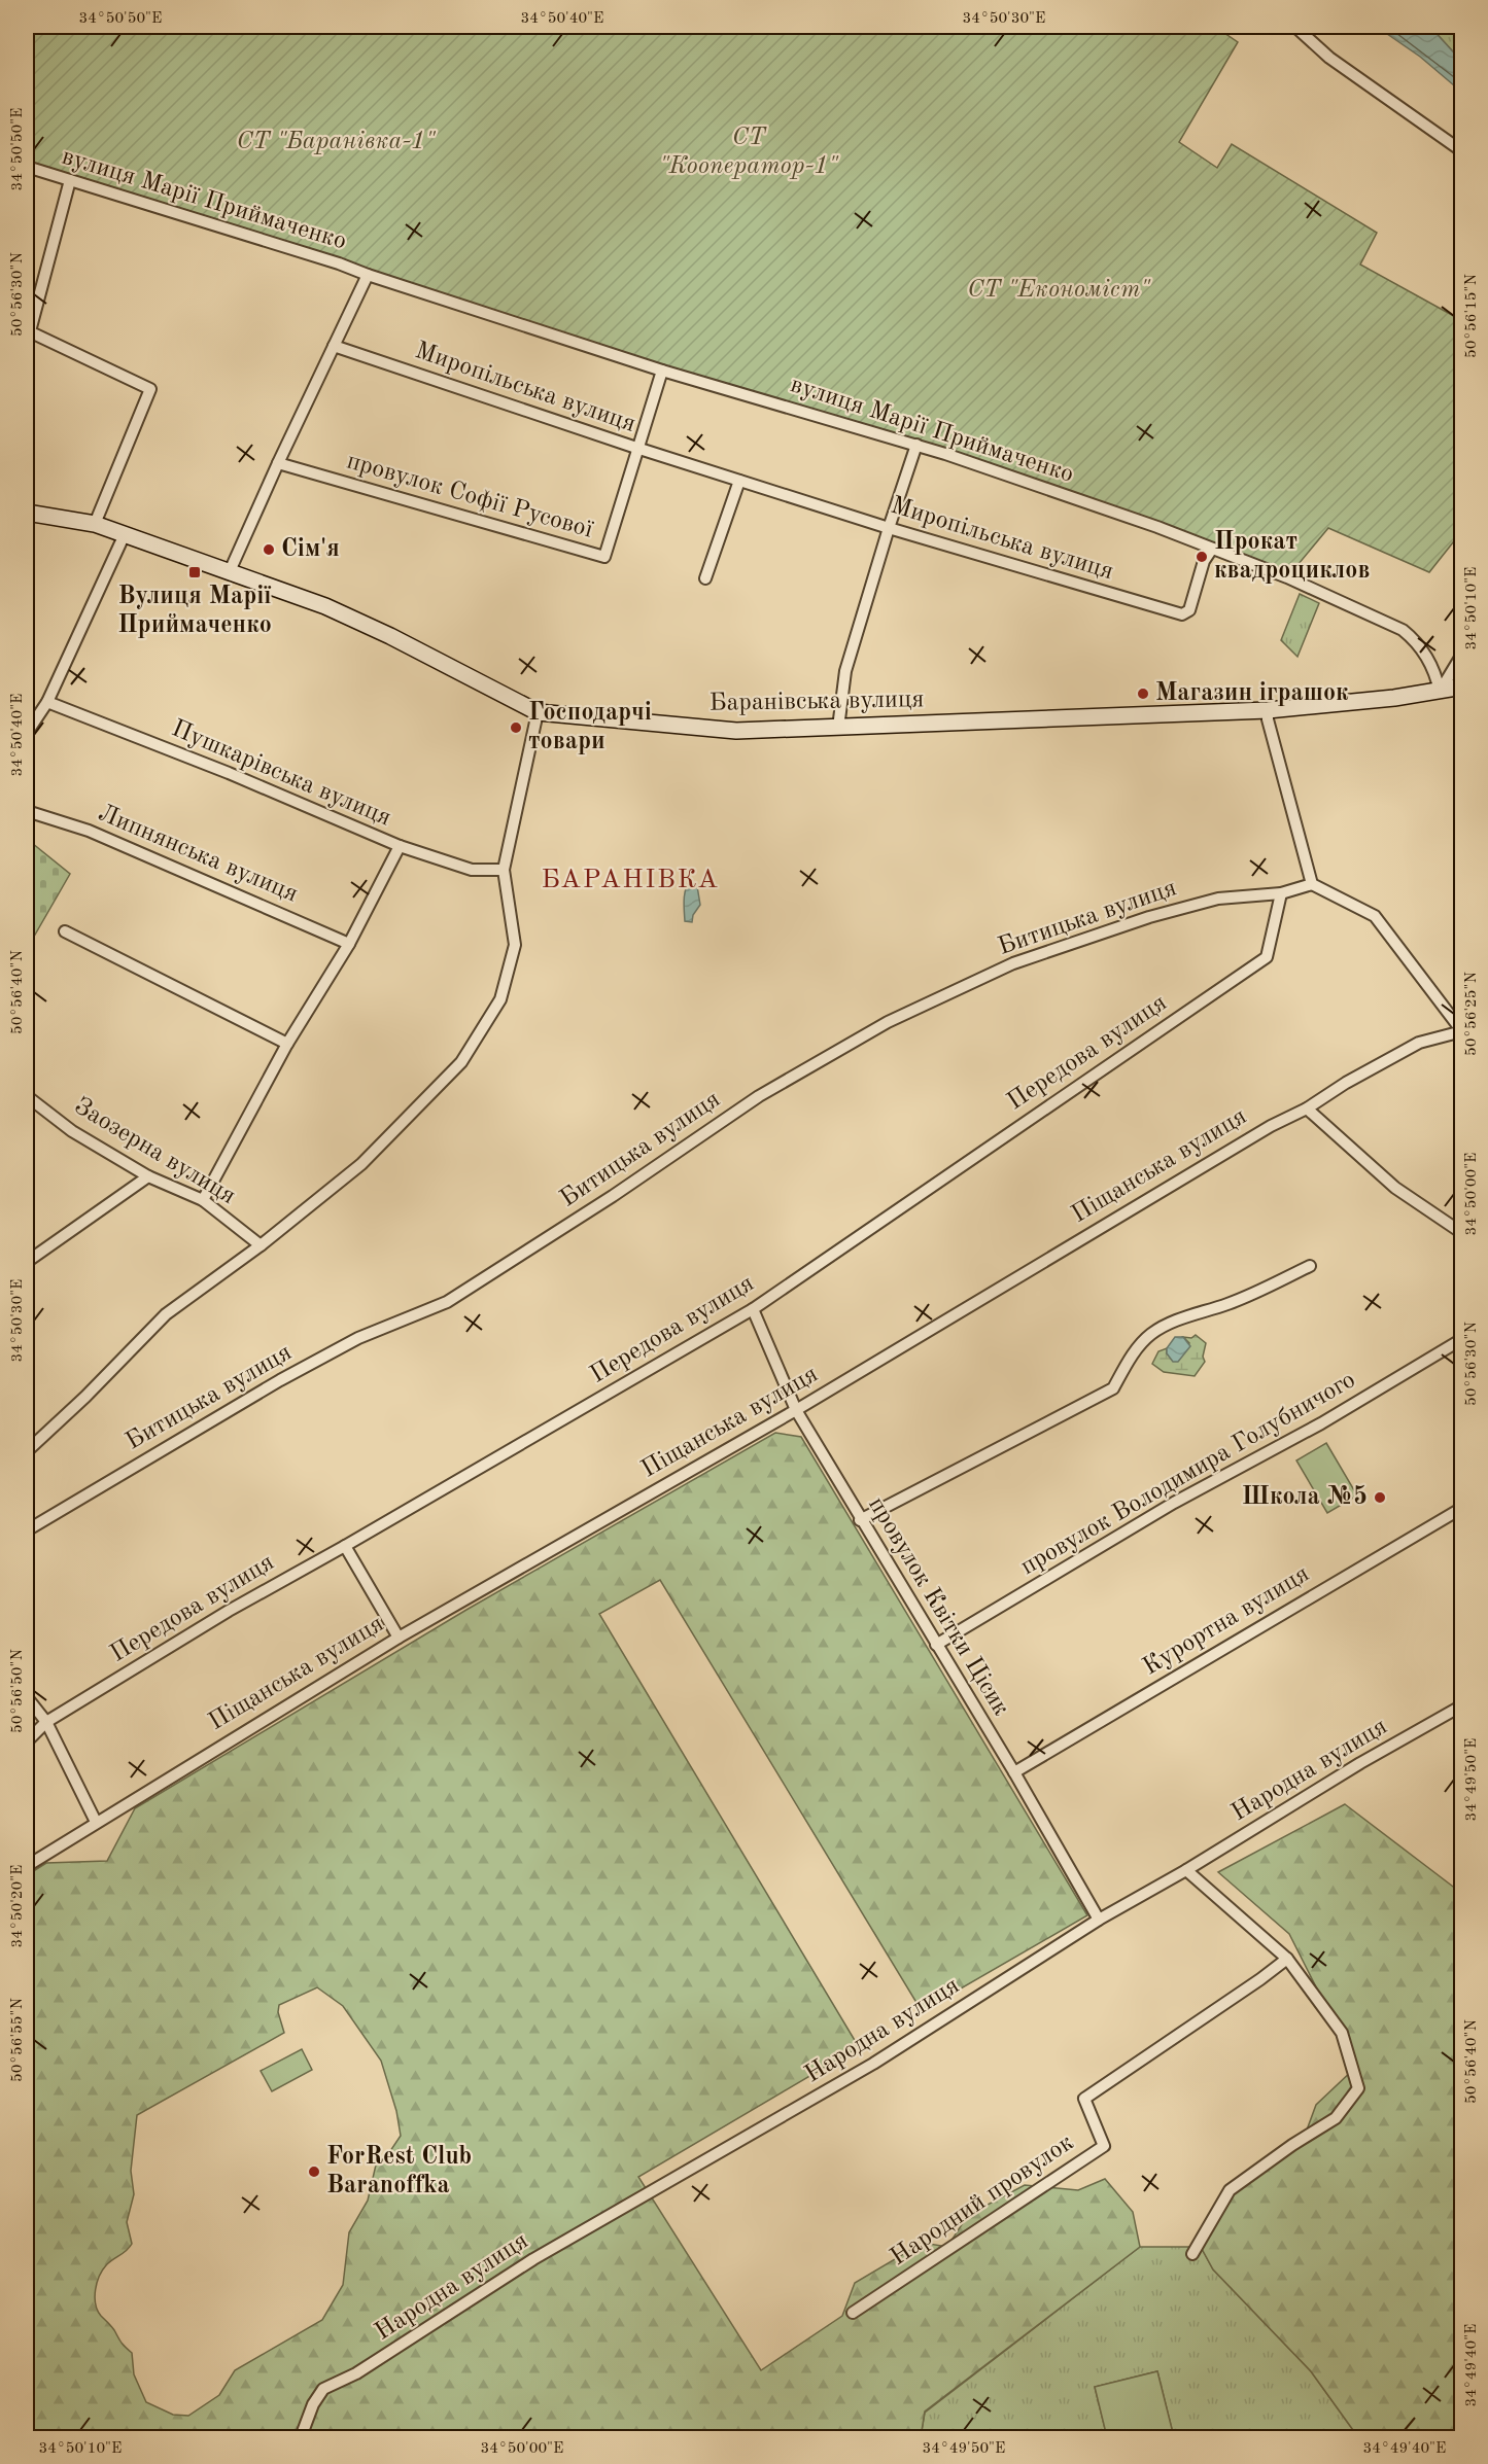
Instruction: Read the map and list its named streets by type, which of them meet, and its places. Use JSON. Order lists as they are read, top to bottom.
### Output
{
  "streets": {
    "main road": ["Баранівська вулиця"],
    "street": [
      "вулиця Марії Приймаченко",
      "Миропільська вулиця",
      "провулок Софії Русової",
      "Пушкарівська вулиця",
      "Липнянська вулиця",
      "Битицька вулиця",
      "Передова вулиця",
      "Заозерна вулиця",
      "Піщанська вулиця",
      "провулок Володимира Голубничого",
      "провулок Квітки Цісик",
      "Курортна вулиця",
      "Народна вулиця",
      "Народний провулок"
    ]
  },
  "crossings": [
    ["вулиця Марії Приймаченко", "Миропільська вулиця"],
    ["вулиця Марії Приймаченко", "провулок Софії Русової"],
    ["вулиця Марії Приймаченко", "Баранівська вулиця"],
    ["Миропільська вулиця", "провулок Софії Русової"],
    ["Битицька вулиця", "Передова вулиця"],
    ["Передова вулиця", "провулок Квітки Цісик"],
    ["Піщанська вулиця", "провулок Квітки Цісик"],
    ["провулок Володимира Голубничого", "провулок Квітки Цісик"],
    ["провулок Квітки Цісик", "Курортна вулиця"],
    ["провулок Квітки Цісик", "Народна вулиця"]
  ],
  "districts": ["БАРАНІВКА"],
  "parks": ["СТ \"Кооператор-1\"", "СТ \"Баранівка-1\"", "СТ \"Економіст\""],
  "places": {
    "other": [
      "Сім'я",
      "Прокат квадроциклов",
      "Магазин іграшок",
      "Господарчі товари",
      "Школа №5",
      "ForRest Club Baranoffka"
    ],
    "transit": ["Вулиця Марії Приймаченко"]
  },
  "coordinates": [
    "34°50'50\"E",
    "34°50'40\"E",
    "34°50'30\"E",
    "50°56'30\"N",
    "50°56'15\"N",
    "34°50'10\"E",
    "50°56'40\"N",
    "50°56'25\"N",
    "34°50'00\"E",
    "50°56'50\"N",
    "34°49'50\"E",
    "34°50'20\"E",
    "50°56'55\"N",
    "34°49'40\"E"
  ]
}
